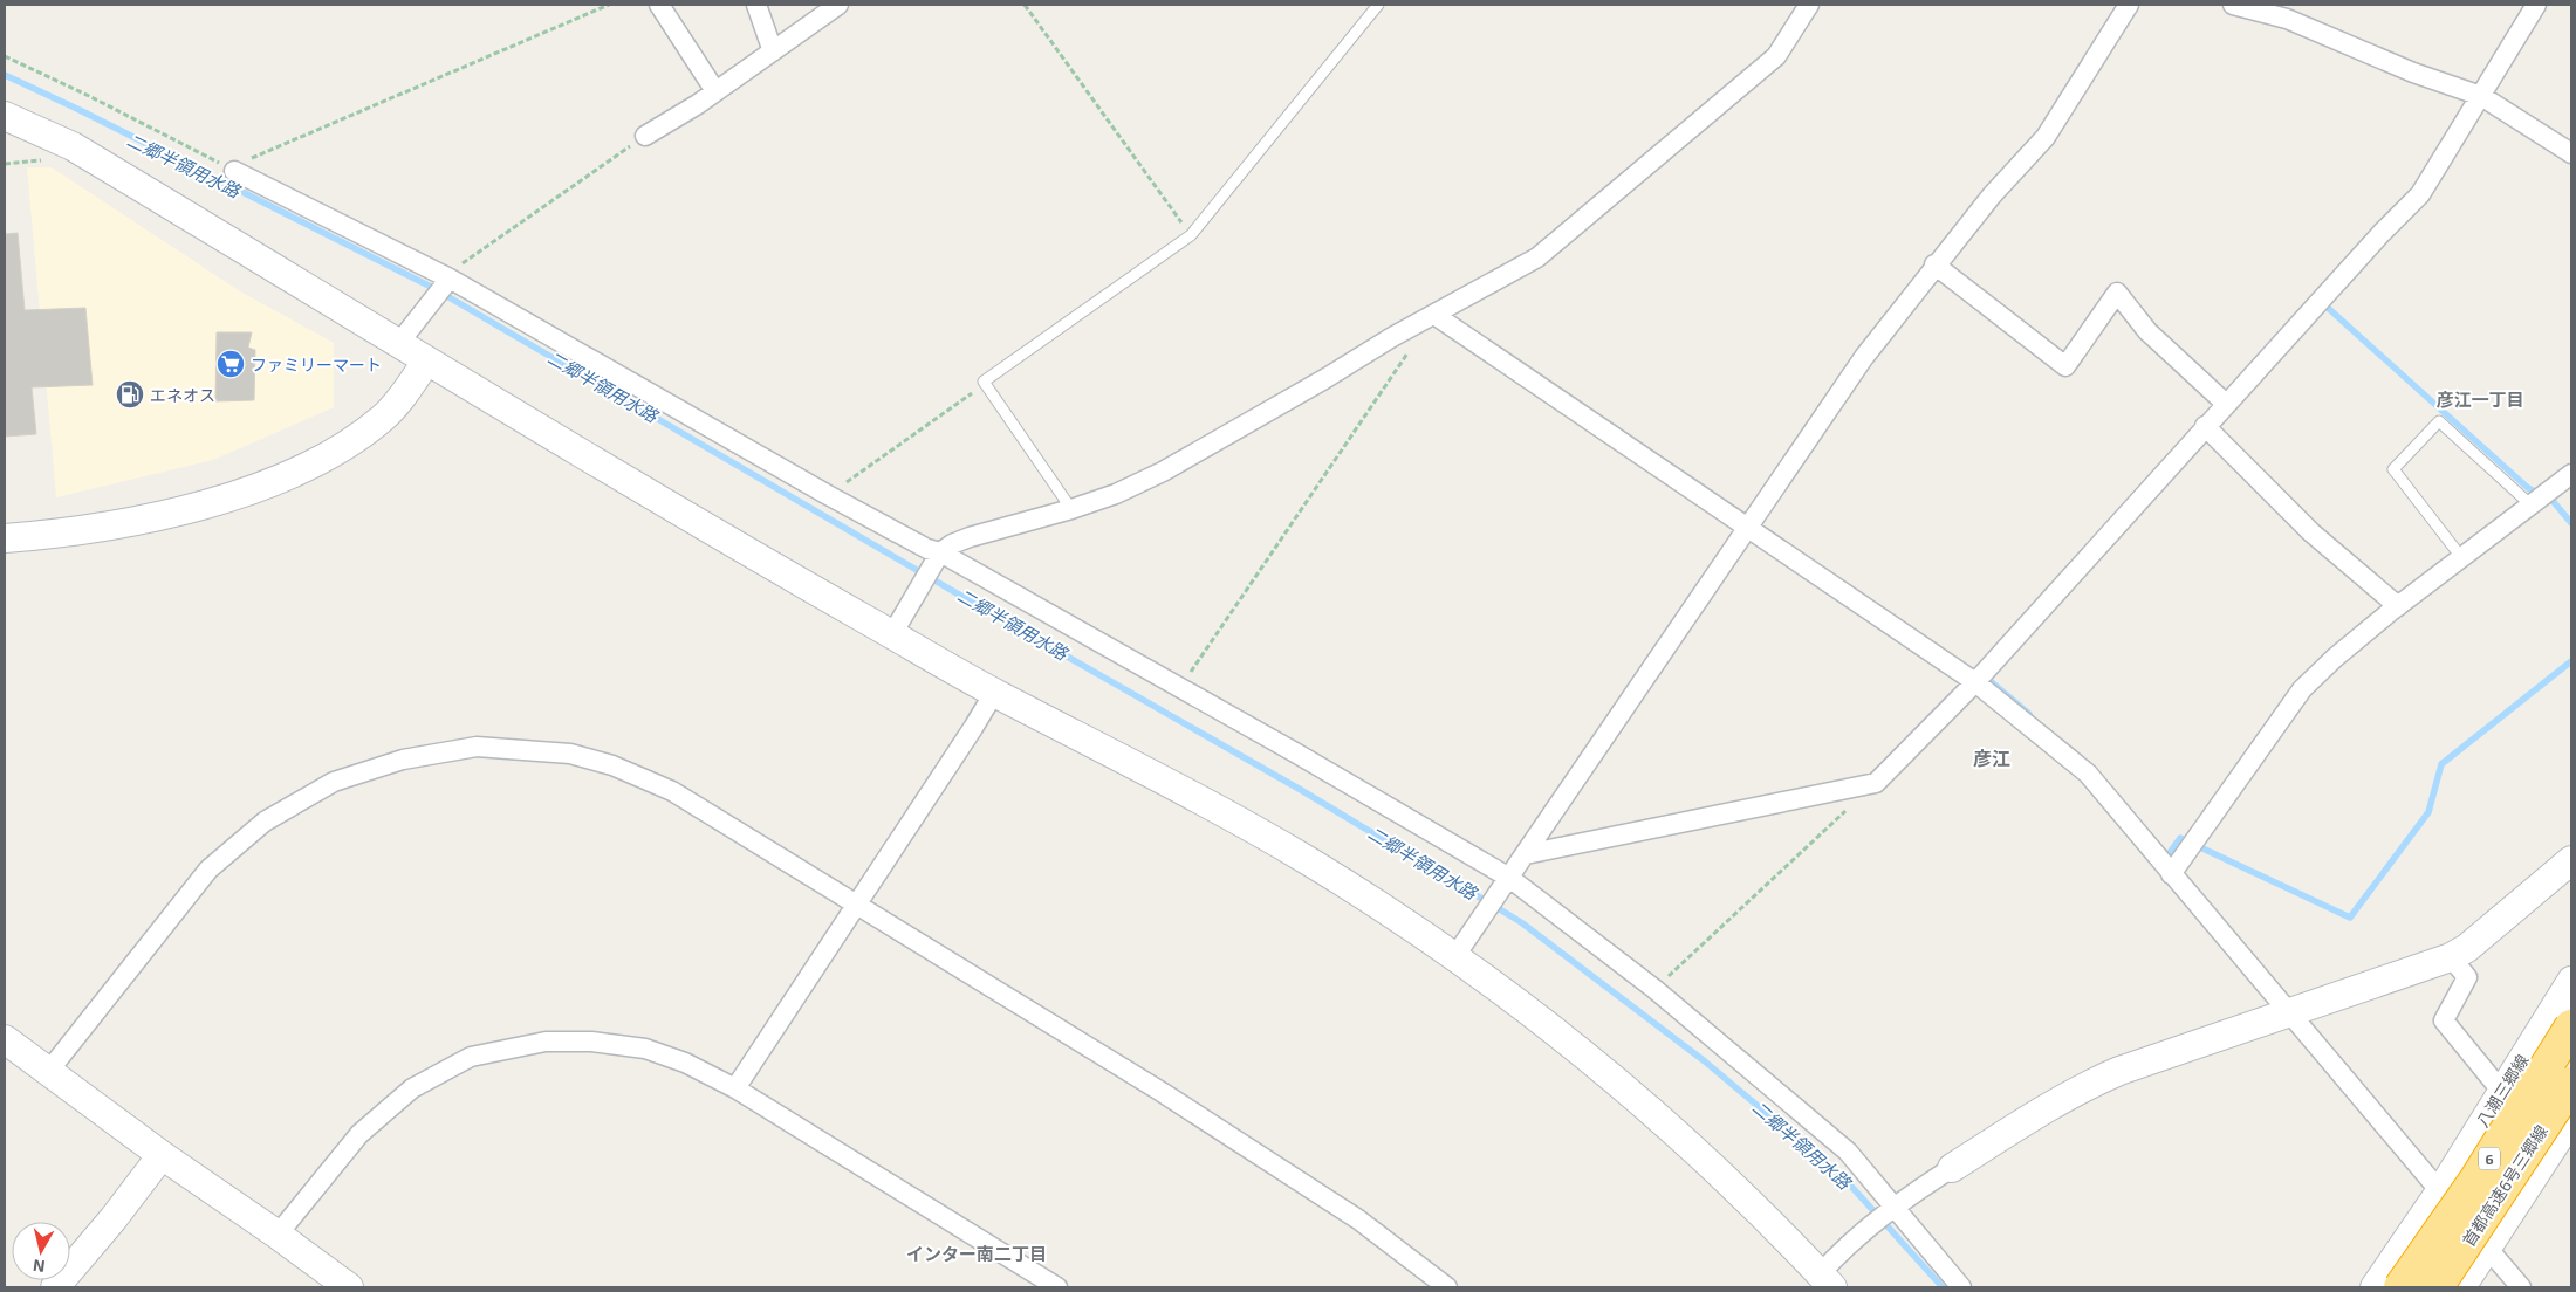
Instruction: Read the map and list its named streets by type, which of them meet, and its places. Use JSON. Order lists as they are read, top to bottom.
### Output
{
  "streets": {
    "highway": ["6", "首都高速6号三郷線"],
    "street": ["八潮三郷線"]
  },
  "districts": ["彦江一丁目", "彦江", "インター南二丁目"],
  "water": ["二郷半領用水路"],
  "places": {
    "supermarket": ["ファミリーマート"],
    "fuel station": ["エネオス"]
  },
  "north": "bottom"
}
